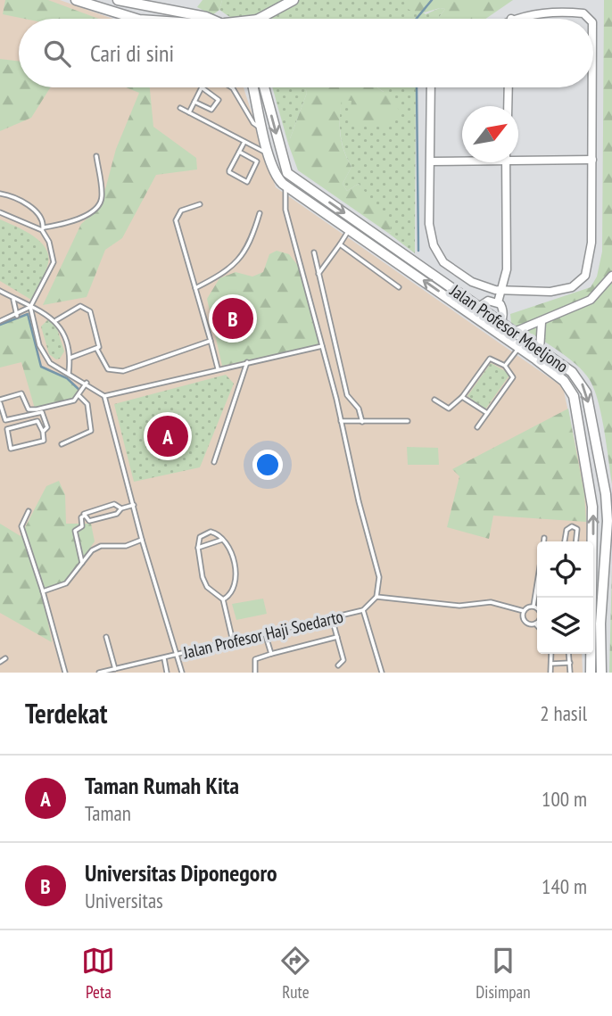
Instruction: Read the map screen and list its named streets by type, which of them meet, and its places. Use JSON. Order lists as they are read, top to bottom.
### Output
{
  "streets": {
    "street": ["Jalan Profesor Moeljono"],
    "lane": ["Jalan Profesor Haji Soedarto"]
  },
  "north": "top right",
  "page": {
    "search": "Cari di sini",
    "pins": ["B", "A"],
    "heading": ["Terdekat", "2 hasil"],
    "list": [
      {
        "mark": "A",
        "name": "Taman Rumah Kita",
        "note": "Taman",
        "value": "100 m"
      },
      {
        "mark": "B",
        "name": "Universitas Diponegoro",
        "note": "Universitas",
        "value": "140 m"
      }
    ],
    "nav": ["Peta", "Rute", "Disimpan"]
  }
}
